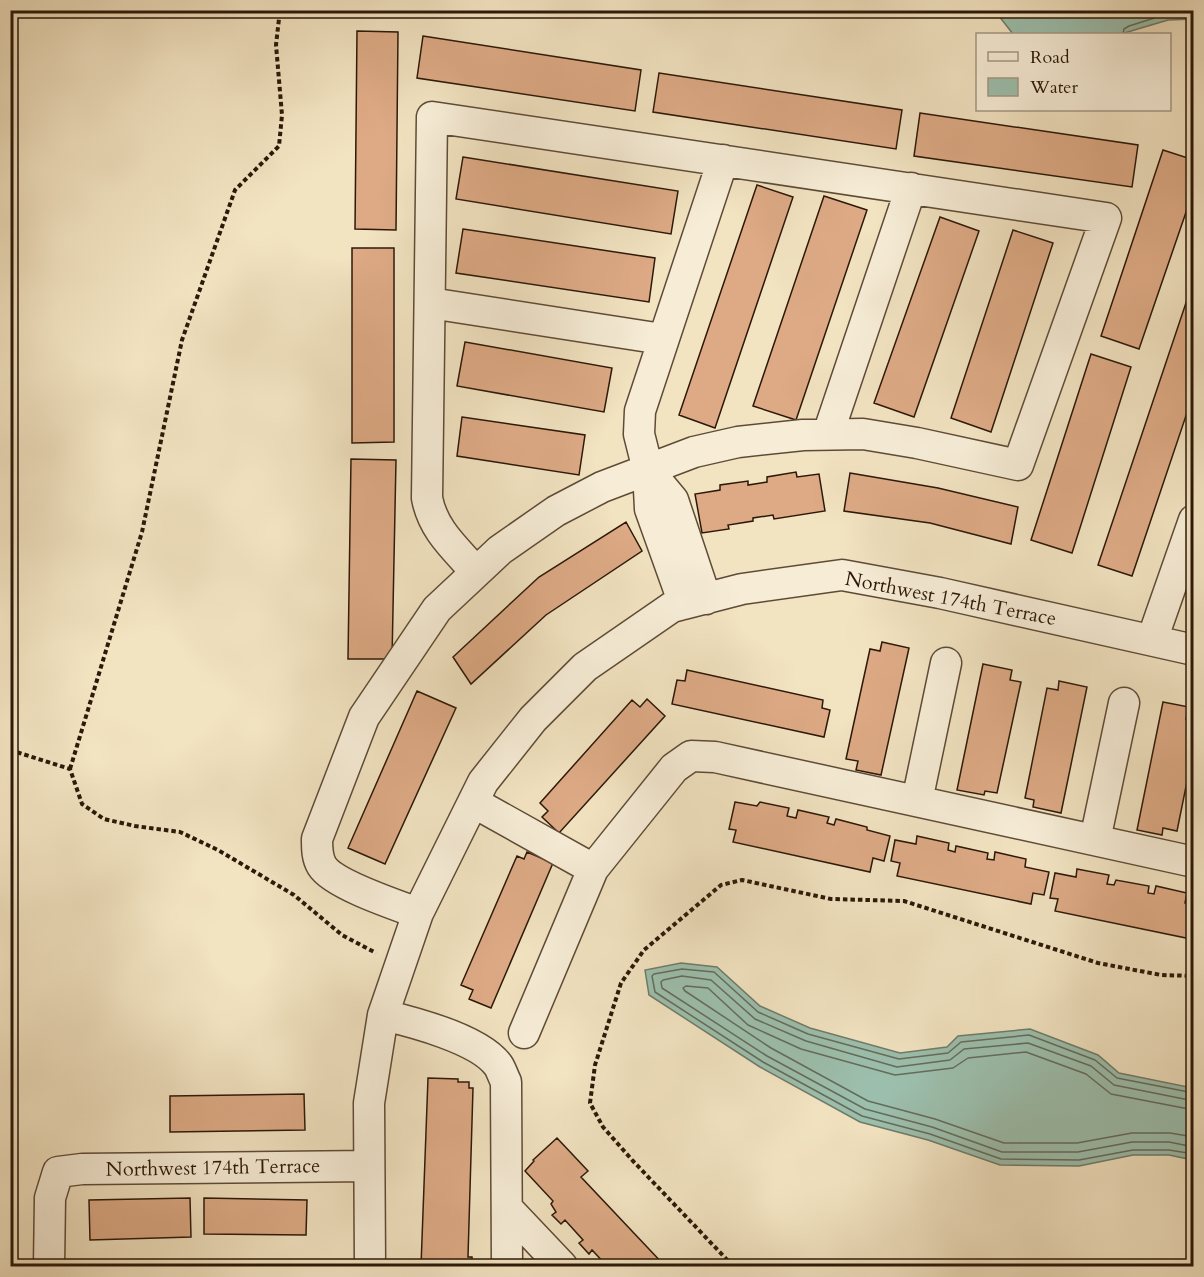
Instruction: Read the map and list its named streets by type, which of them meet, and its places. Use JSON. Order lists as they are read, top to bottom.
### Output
{
  "streets": {
    "street": ["Northwest 174th Terrace"]
  },
  "legend": ["Road", "Water"]
}
